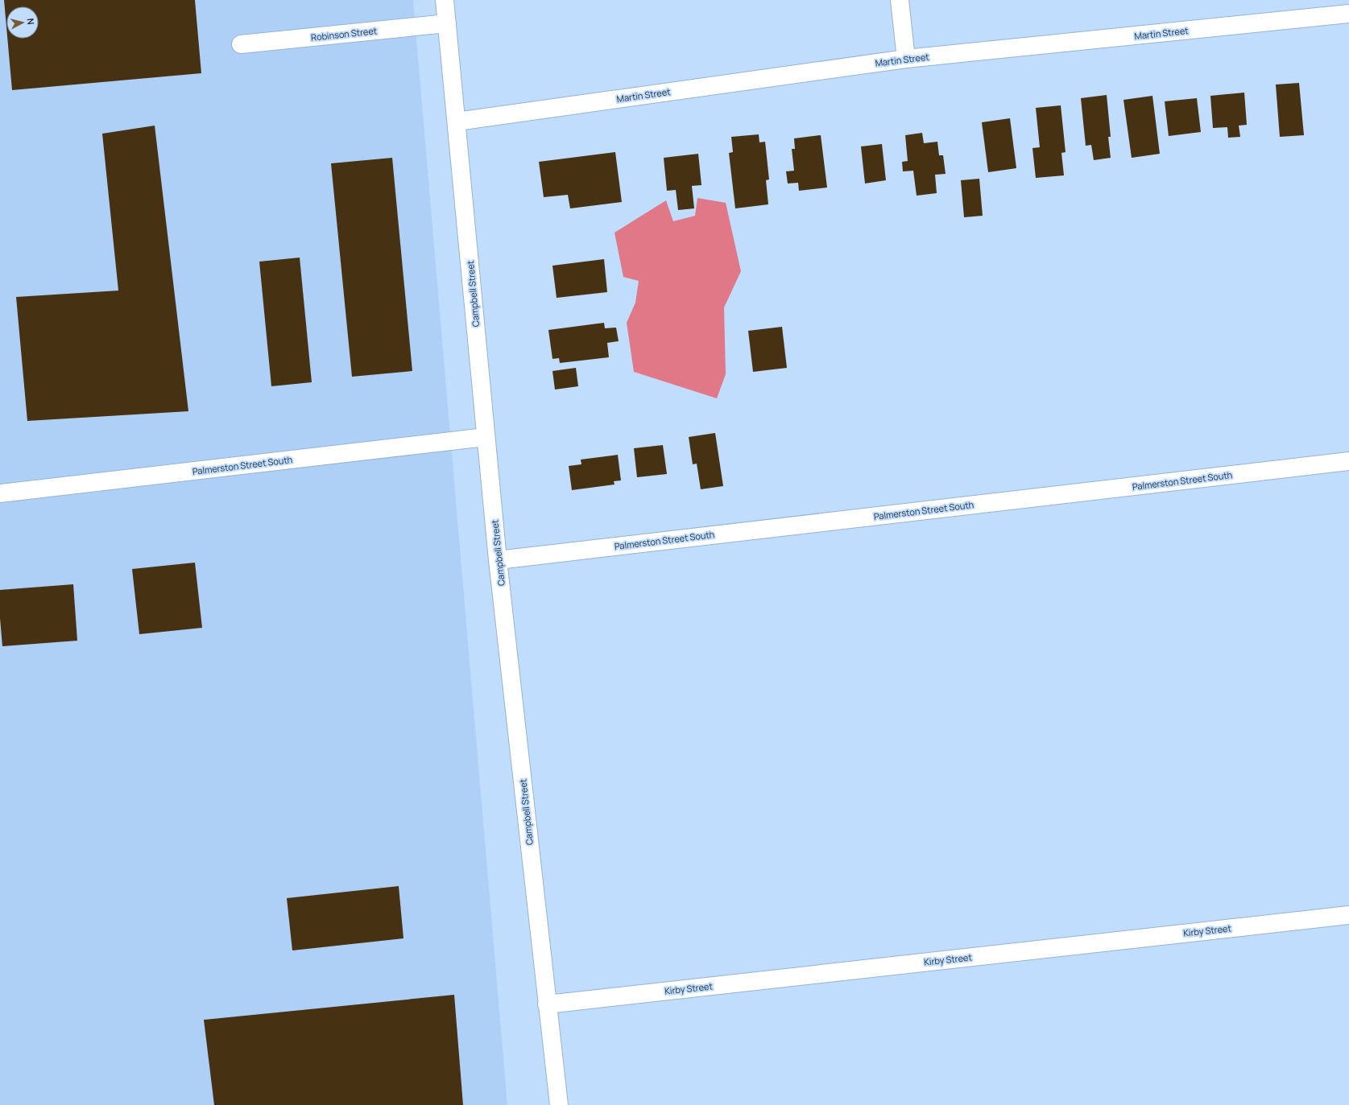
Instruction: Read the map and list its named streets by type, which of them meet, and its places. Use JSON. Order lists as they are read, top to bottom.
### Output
{
  "streets": {
    "street": [
      "Martin Street",
      "Robinson Street",
      "Campbell Street",
      "Palmerston Street South",
      "Kirby Street"
    ]
  },
  "crossings": [
    ["Martin Street", "Campbell Street"],
    ["Robinson Street", "Campbell Street"],
    ["Campbell Street", "Palmerston Street South"],
    ["Campbell Street", "Kirby Street"]
  ],
  "north": "right"
}
